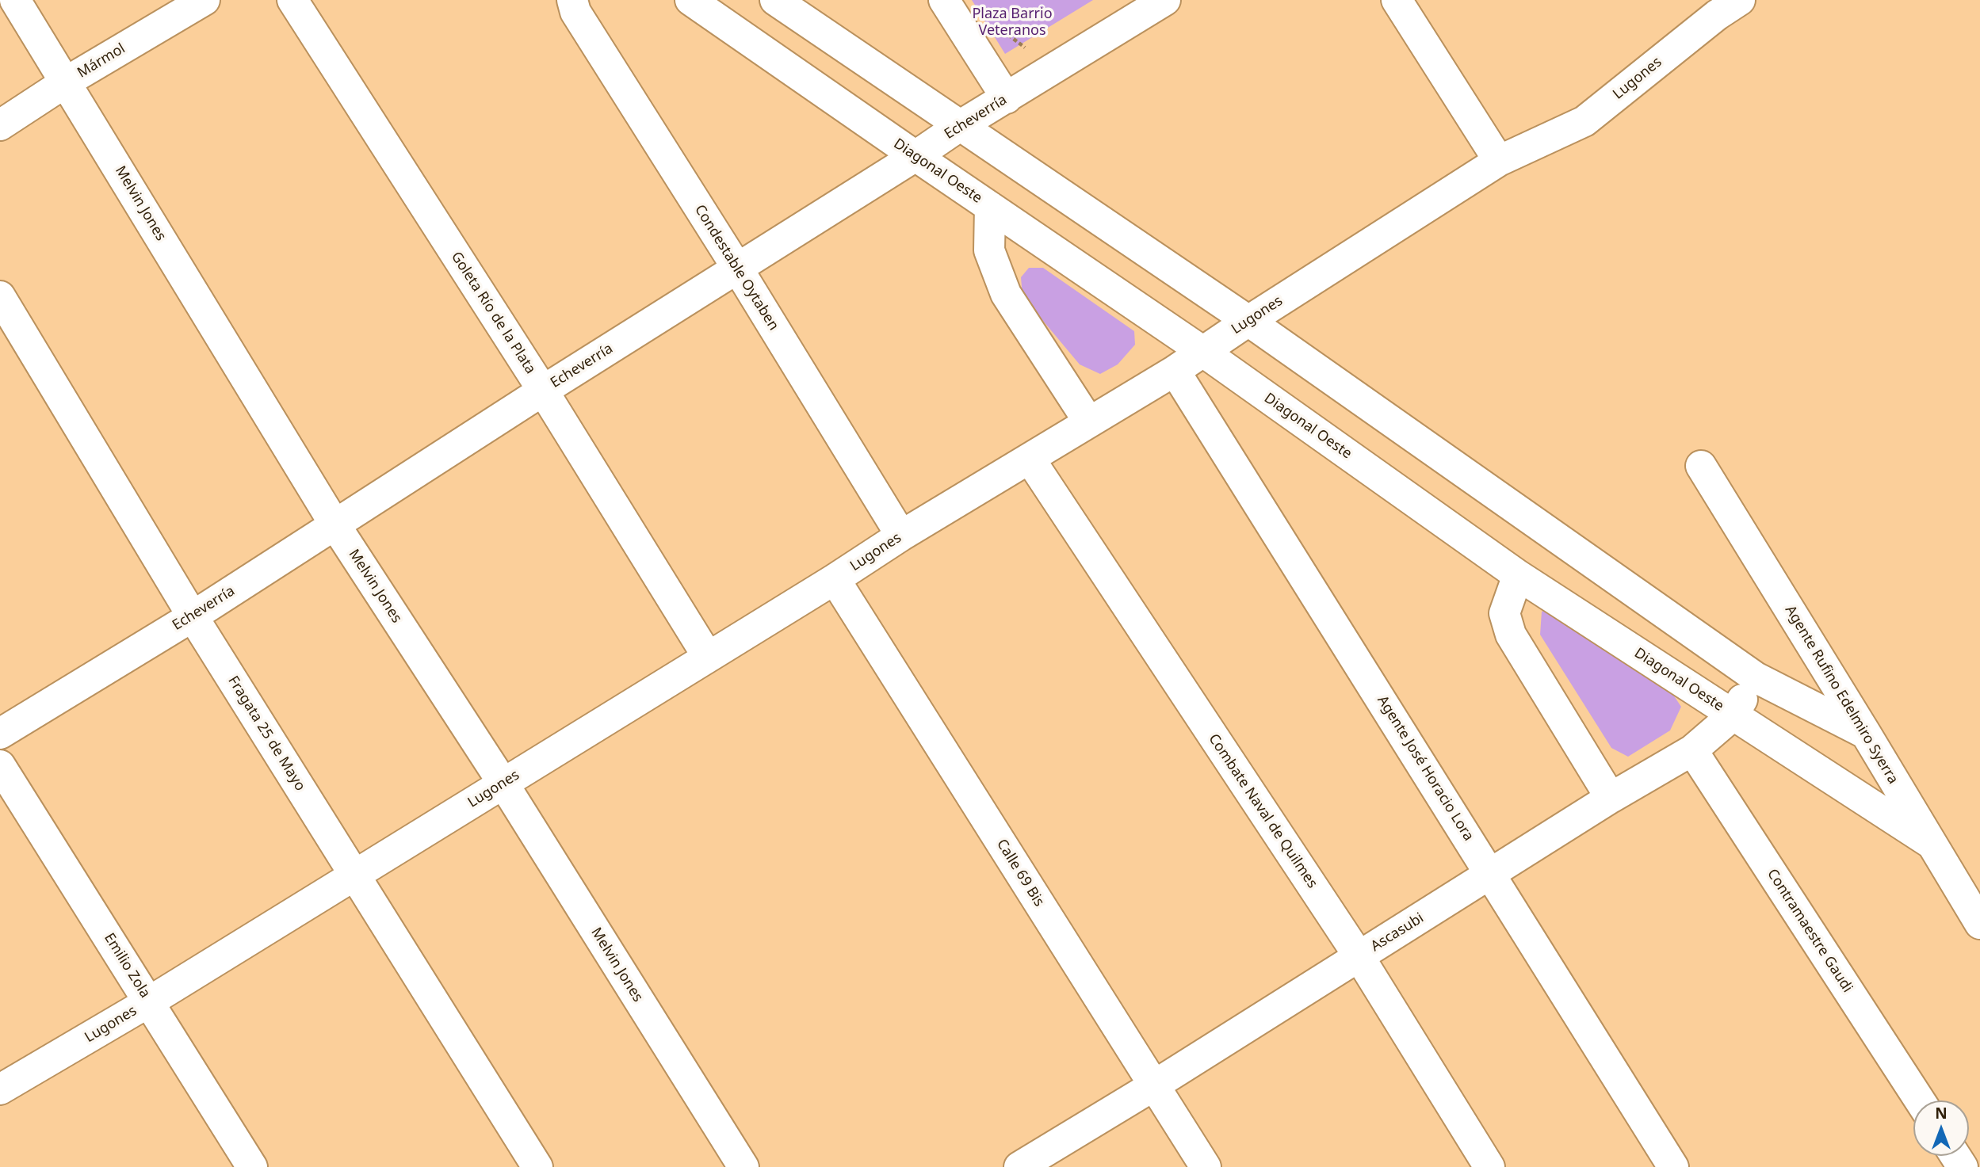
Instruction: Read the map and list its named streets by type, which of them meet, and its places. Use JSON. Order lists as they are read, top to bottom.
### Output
{
  "streets": {
    "street": [
      "Mármol",
      "Lugones",
      "Echeverría",
      "Diagonal Oeste",
      "Melvin Jones",
      "Condestable Oytaben",
      "Goleta Río de la Plata",
      "Agente Rufino Edelmiro Syerra",
      "Fragata 25 de Mayo",
      "Agente José Horacio Lora",
      "Combate Naval de Quilmes",
      "Calle 69 Bis",
      "Contramaestre Gaudi",
      "Ascasubi",
      "Emilio Zola"
    ]
  },
  "crossings": [
    ["Mármol", "Melvin Jones"],
    ["Lugones", "Diagonal Oeste"],
    ["Lugones", "Melvin Jones"],
    ["Lugones", "Condestable Oytaben"],
    ["Lugones", "Goleta Río de la Plata"],
    ["Lugones", "Fragata 25 de Mayo"],
    ["Lugones", "Agente José Horacio Lora"],
    ["Lugones", "Combate Naval de Quilmes"],
    ["Lugones", "Calle 69 Bis"],
    ["Lugones", "Emilio Zola"],
    ["Echeverría", "Diagonal Oeste"],
    ["Echeverría", "Melvin Jones"],
    ["Echeverría", "Condestable Oytaben"],
    ["Echeverría", "Goleta Río de la Plata"],
    ["Echeverría", "Fragata 25 de Mayo"],
    ["Diagonal Oeste", "Agente Rufino Edelmiro Syerra"],
    ["Diagonal Oeste", "Ascasubi"],
    ["Agente José Horacio Lora", "Ascasubi"],
    ["Combate Naval de Quilmes", "Ascasubi"],
    ["Calle 69 Bis", "Ascasubi"],
    ["Contramaestre Gaudi", "Ascasubi"]
  ],
  "parks": ["Plaza Barrio Veteranos"],
  "north": "top"
}
